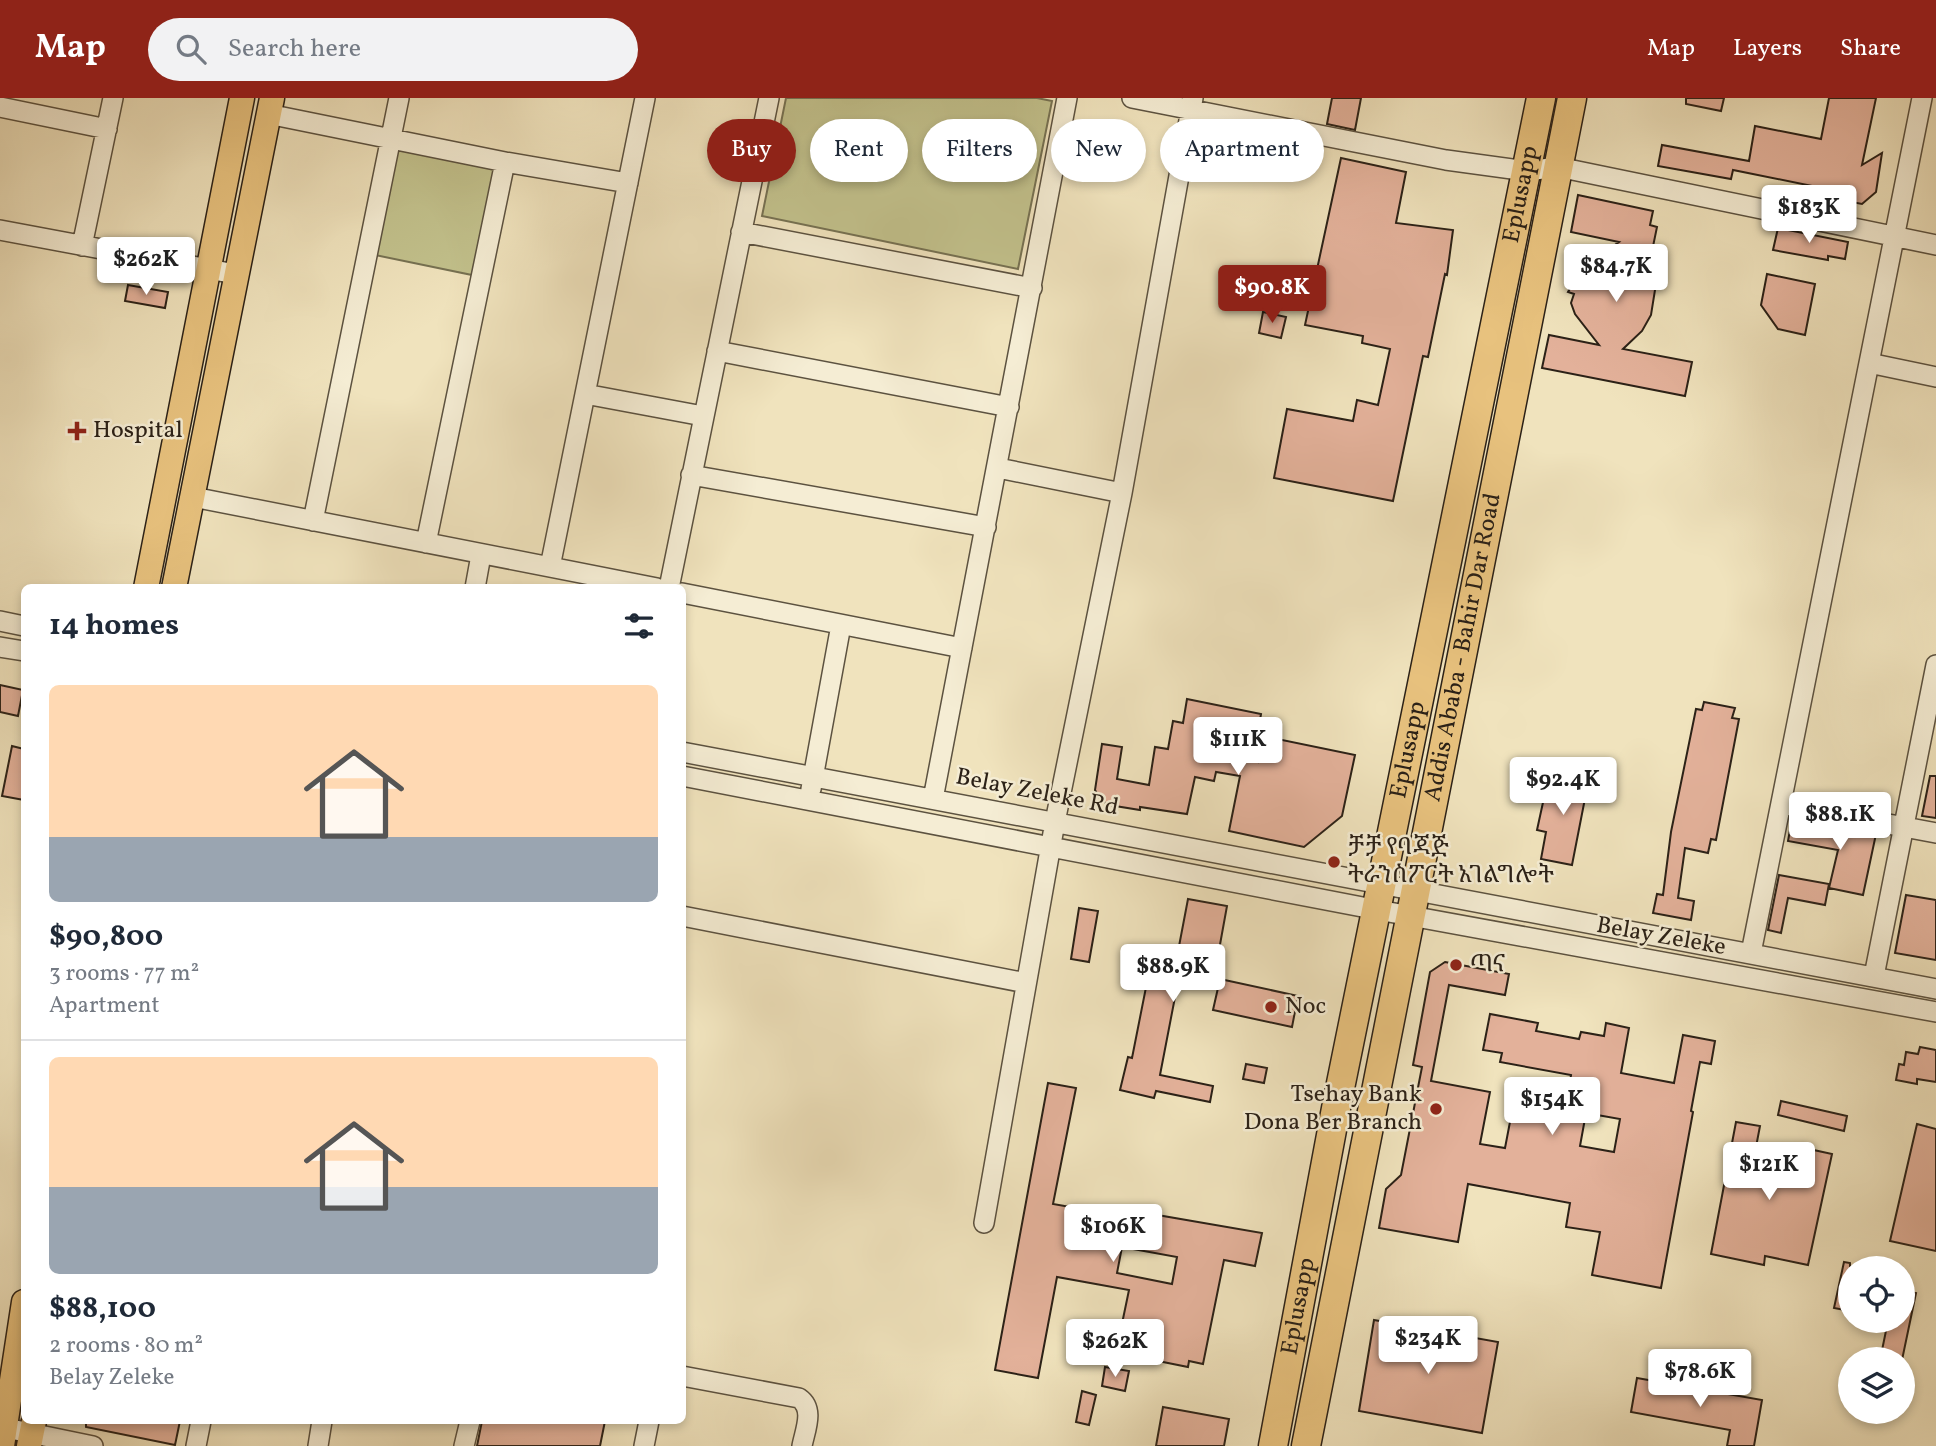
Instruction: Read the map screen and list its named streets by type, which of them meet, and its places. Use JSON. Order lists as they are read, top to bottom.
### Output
{
  "streets": {
    "highway": ["Eplusapp", "Addis Ababa - Bahir Dar Road"],
    "street": ["Belay Zeleke Rd", "Belay Zeleke"]
  },
  "crossings": [
    ["Eplusapp", "Belay Zeleke Rd"],
    ["Eplusapp", "Belay Zeleke"],
    ["Addis Ababa - Bahir Dar Road", "Belay Zeleke"],
    ["Belay Zeleke Rd", "Belay Zeleke"]
  ],
  "places": {
    "health": ["Hospital"],
    "other": [
      "ቻቻ የባጃጅ ትራንስፖርት አገልግሎት",
      "ጣና",
      "Noc",
      "Tsehay Bank Dona Ber Branch"
    ]
  },
  "page": {
    "header": "Map",
    "search": "Search here",
    "nav": ["Map", "Layers", "Share"],
    "chip": [
      "Buy",
      "Rent",
      "Filters",
      "New",
      "Apartment"
    ],
    "price": [
      "$183K",
      "$262K",
      "$84.7K",
      "$90.8K",
      "$111K",
      "$92.4K",
      "$88.1K",
      "$88.9K",
      "$154K",
      "$121K",
      "$106K",
      "$234K",
      "$262K",
      "$78.6K"
    ],
    "heading": "14 homes",
    "list": [
      {
        "name": "$90,800",
        "note": "3 rooms · 77 m² · Apartment"
      },
      {
        "name": "$88,100",
        "note": "2 rooms · 80 m² · Belay Zeleke"
      }
    ]
  }
}
